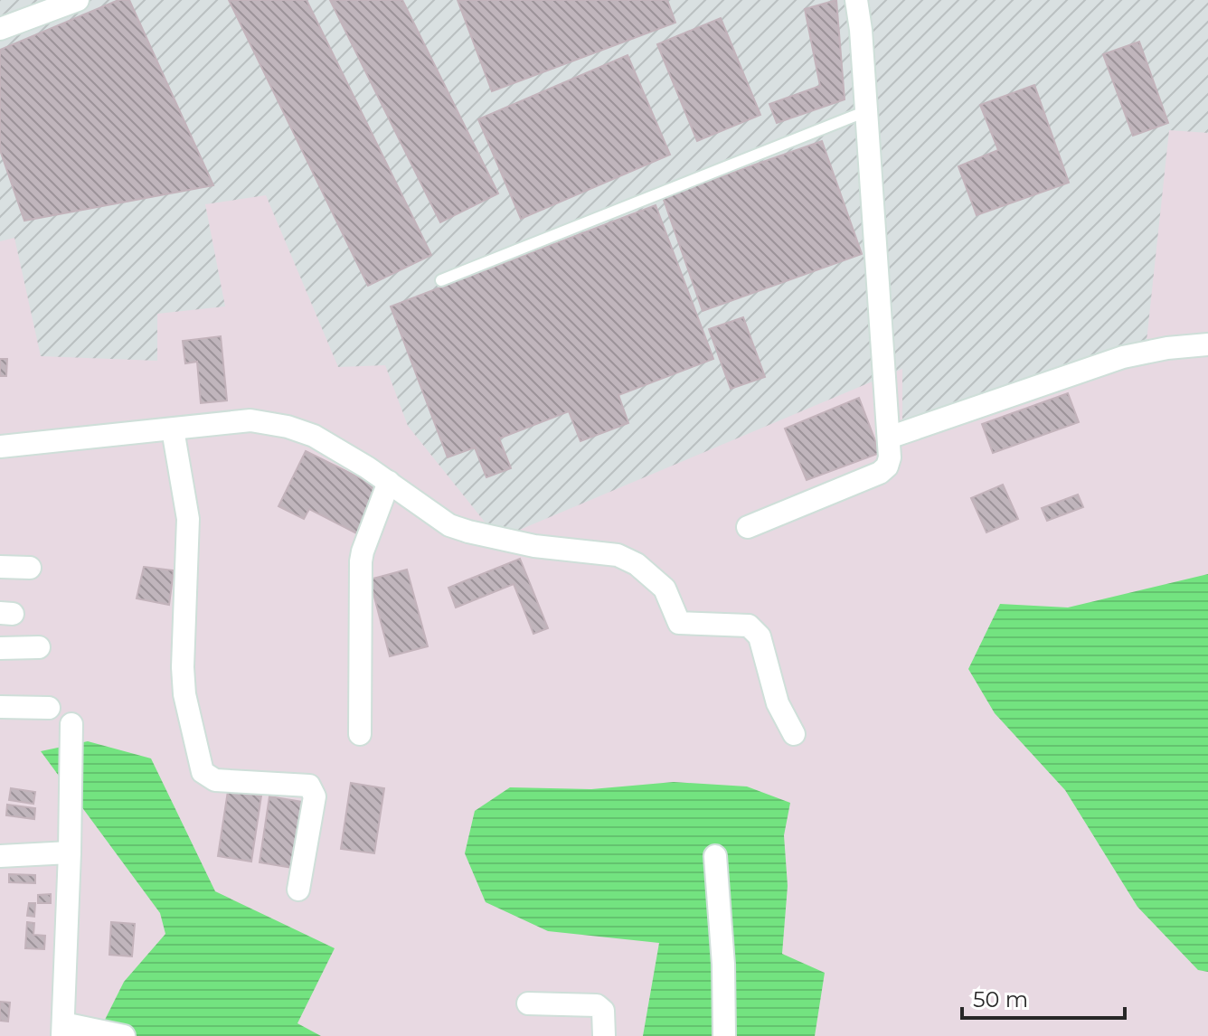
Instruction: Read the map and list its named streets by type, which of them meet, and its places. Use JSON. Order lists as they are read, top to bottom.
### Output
{
  "scale_bar": "50 m"
}
